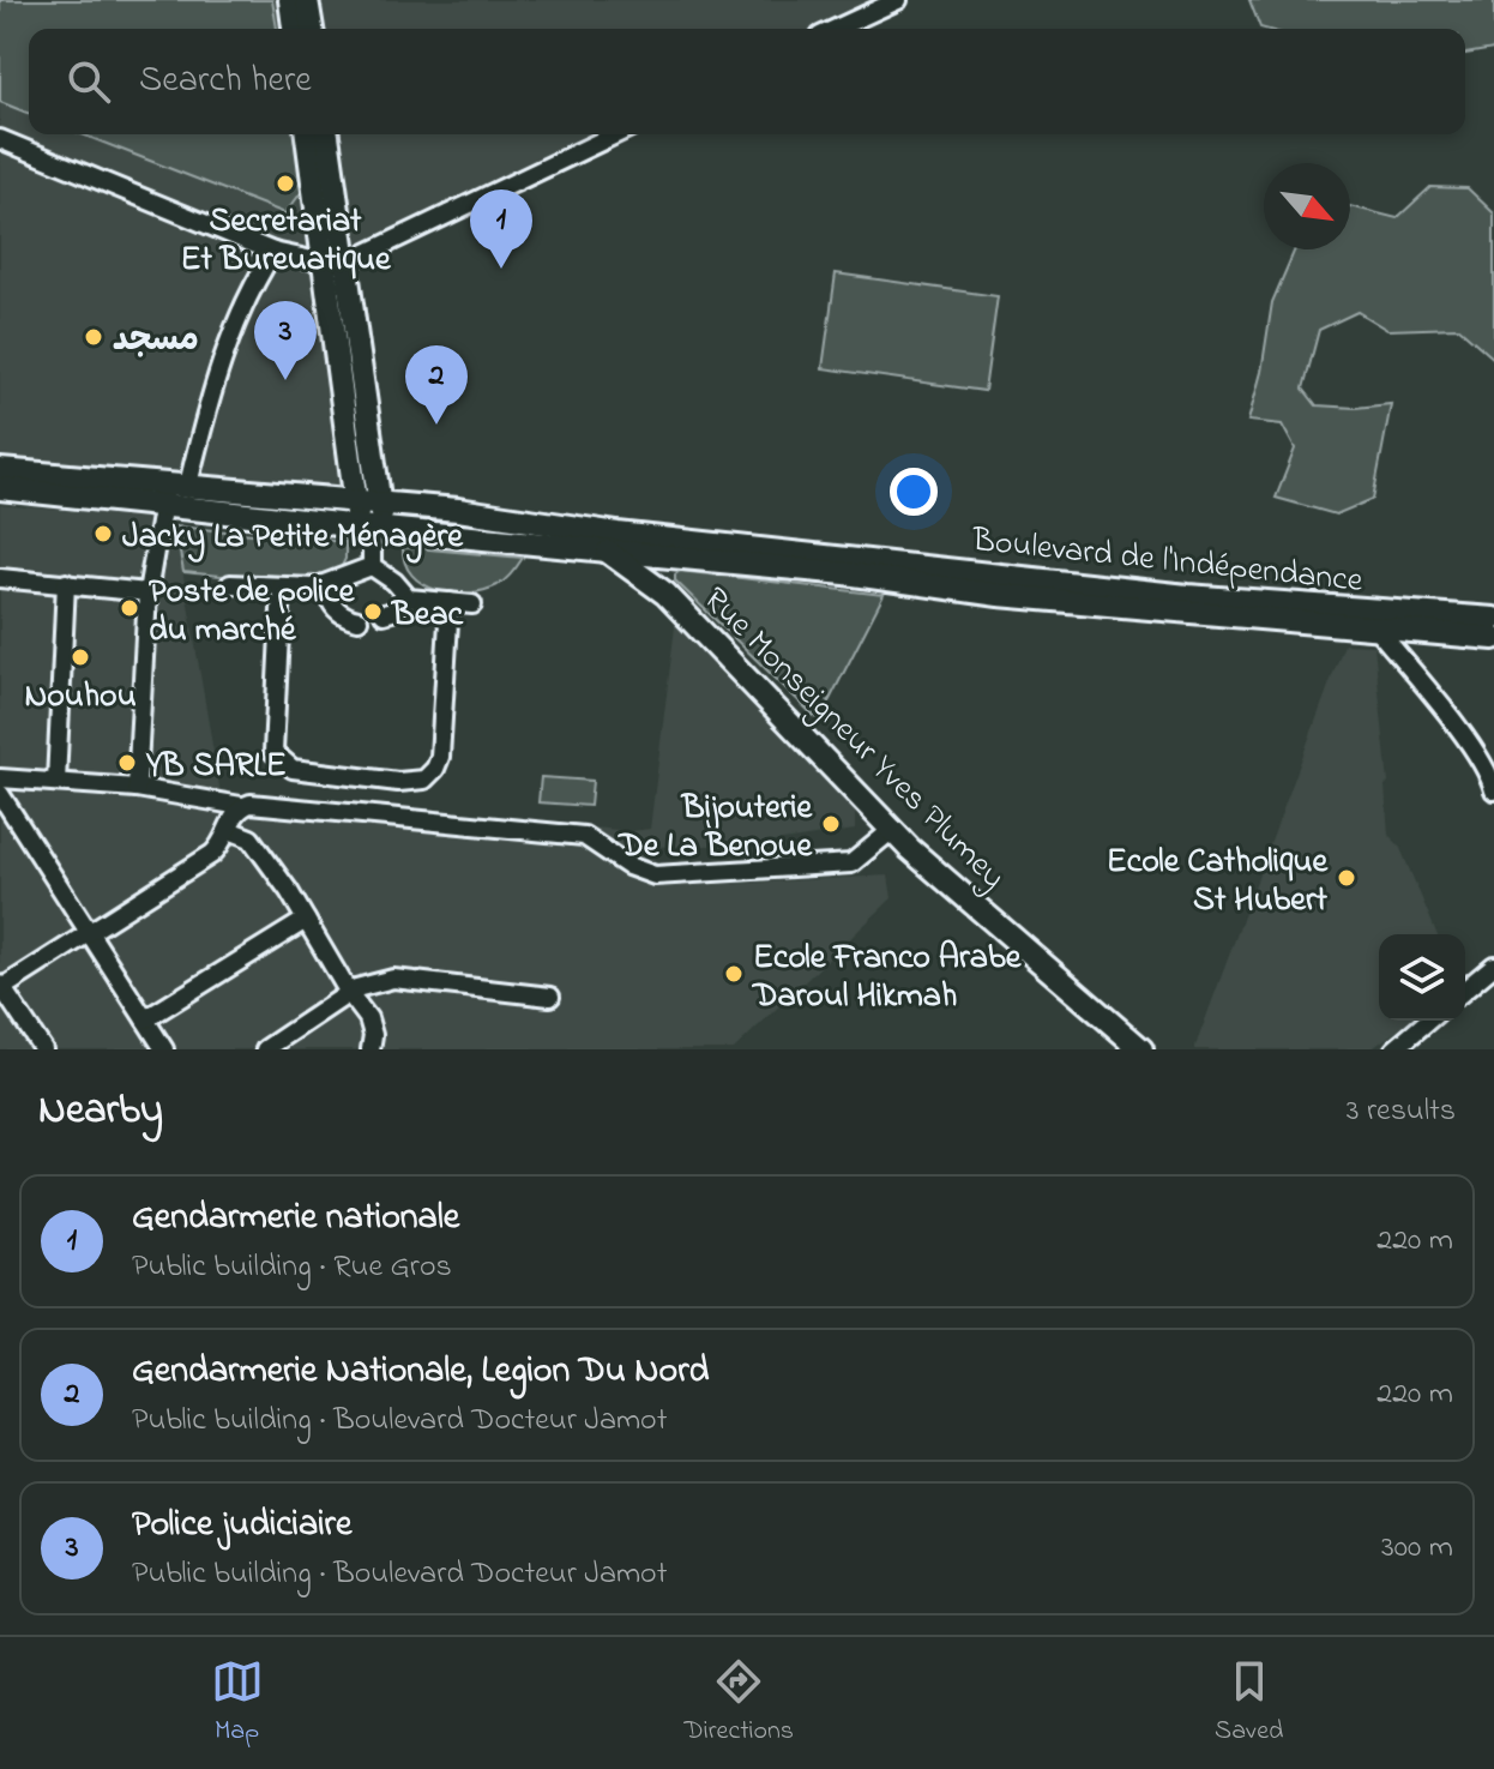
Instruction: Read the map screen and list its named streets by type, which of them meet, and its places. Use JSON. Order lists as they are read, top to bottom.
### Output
{
  "streets": {
    "main road": ["Boulevard de l'Indépendance", "Rue Monseigneur Yves Plumey"]
  },
  "crossings": [
    ["Boulevard de l'Indépendance", "Rue Monseigneur Yves Plumey"]
  ],
  "places": [
    "Secretariat Et Bureuatique",
    "مسجد",
    "Jacky La Petite Ménagère",
    "Poste de police du marché",
    "Beac",
    "Nouhou",
    "YB SARLE",
    "Bijouterie De La Benoue",
    "Ecole Catholique St Hubert",
    "Ecole Franco Arabe Daroul Hikmah"
  ],
  "north": "bottom right",
  "page": {
    "search": "Search here",
    "pins": ["1", "3", "2"],
    "heading": ["Nearby", "3 results"],
    "list": [
      {
        "mark": "1",
        "name": "Gendarmerie nationale",
        "note": "Public building · Rue Gros",
        "value": "220 m"
      },
      {
        "mark": "2",
        "name": "Gendarmerie Nationale, Legion Du Nord",
        "note": "Public building · Boulevard Docteur Jamot",
        "value": "220 m"
      },
      {
        "mark": "3",
        "name": "Police judiciaire",
        "note": "Public building · Boulevard Docteur Jamot",
        "value": "300 m"
      }
    ],
    "nav": ["Map", "Directions", "Saved"]
  }
}
